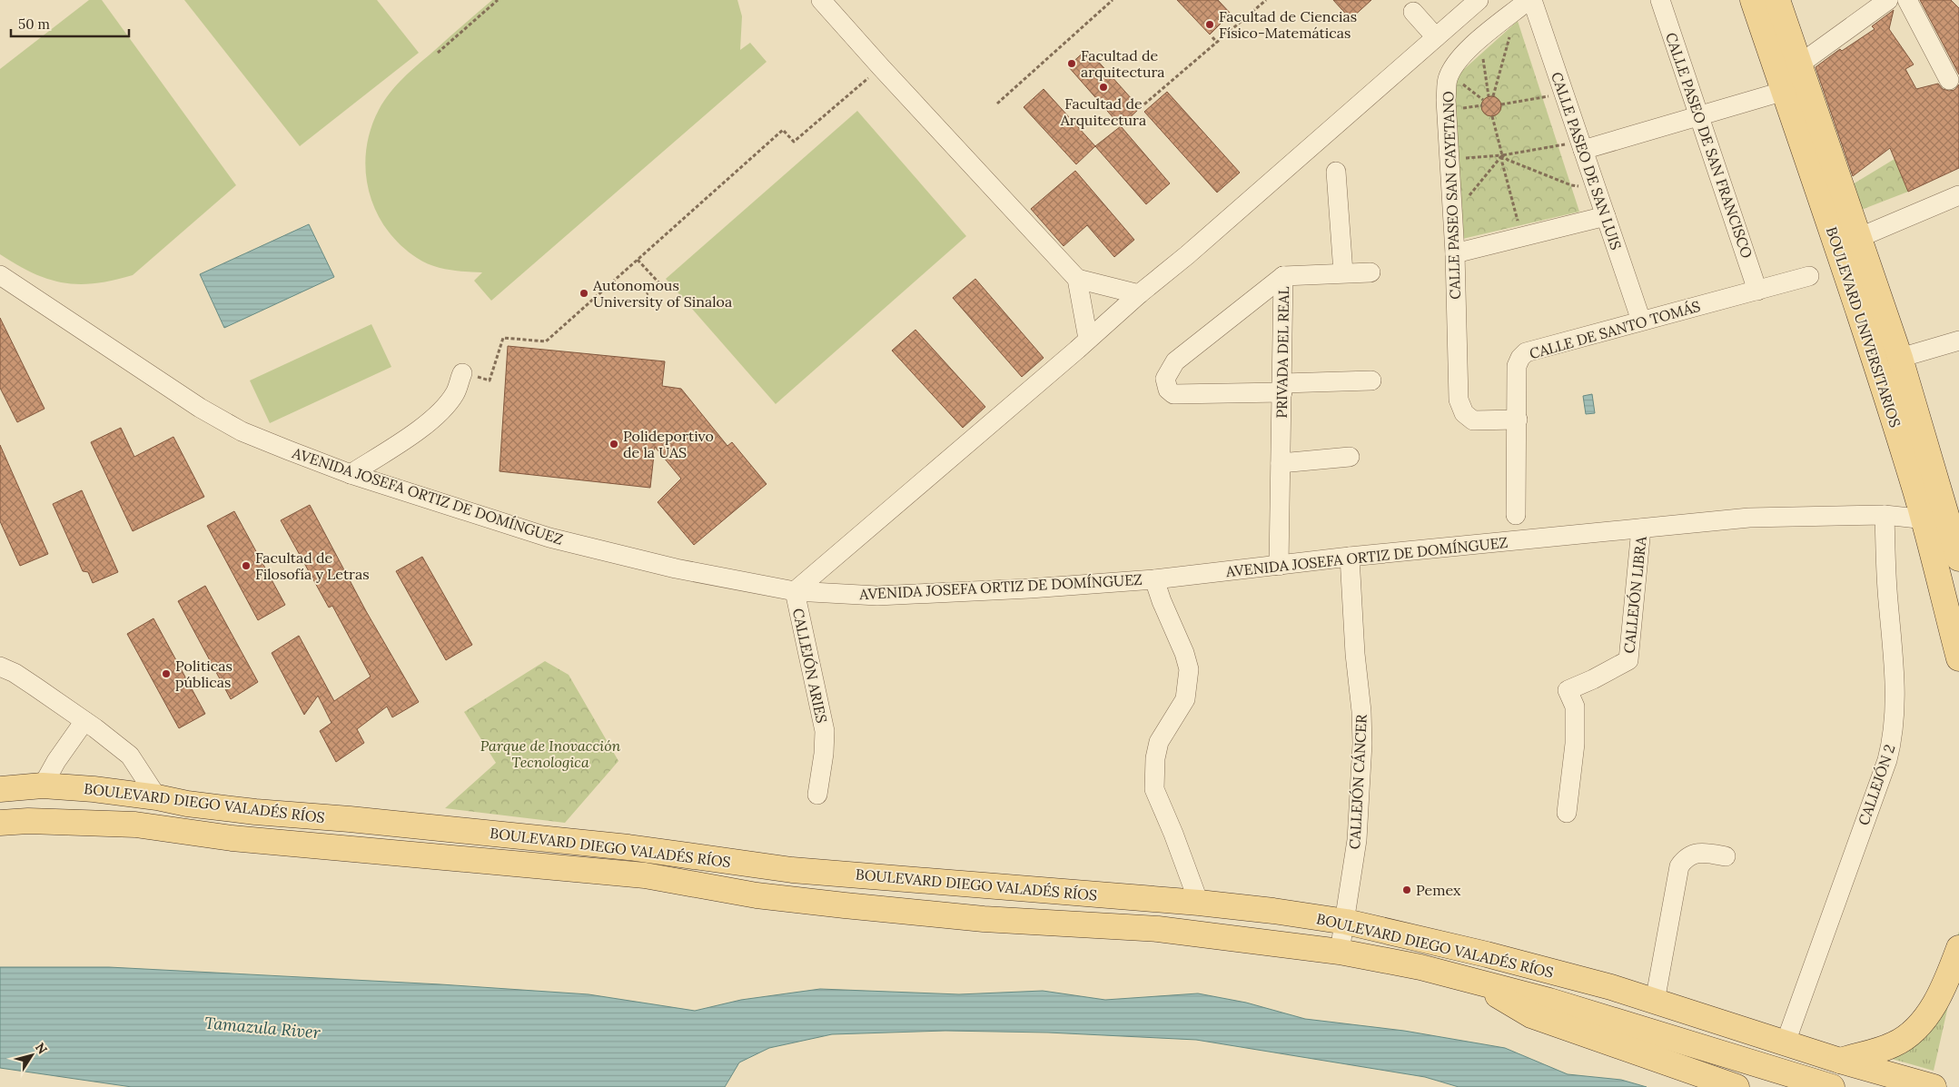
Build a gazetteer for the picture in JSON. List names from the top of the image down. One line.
{"streets":{"main road":["BOULEVARD UNIVERSITARIOS","BOULEVARD DIEGO VALADÉS RÍOS"],"street":["CALLE PASEO DE SAN FRANCISCO","CALLE PASEO DE SAN LUIS","CALLE PASEO SAN CAYETANO","CALLE DE SANTO TOMÁS","PRIVADA DEL REAL","AVENIDA JOSEFA ORTIZ DE DOMÍNGUEZ","CALLEJÓN LIBRA","CALLEJÓN ARIES","CALLEJÓN CÁNCER","CALLEJÓN 2"]},"crossings":[["CALLE PASEO DE SAN FRANCISCO","CALLE DE SANTO TOMÁS"],["CALLE PASEO DE SAN LUIS","CALLE DE SANTO TOMÁS"],["CALLE PASEO SAN CAYETANO","CALLE DE SANTO TOMÁS"],["BOULEVARD UNIVERSITARIOS","AVENIDA JOSEFA ORTIZ DE DOMÍNGUEZ"],["PRIVADA DEL REAL","AVENIDA JOSEFA ORTIZ DE DOMÍNGUEZ"],["AVENIDA JOSEFA ORTIZ DE DOMÍNGUEZ","CALLEJÓN LIBRA"],["AVENIDA JOSEFA ORTIZ DE DOMÍNGUEZ","CALLEJÓN ARIES"],["AVENIDA JOSEFA ORTIZ DE DOMÍNGUEZ","CALLEJÓN CÁNCER"],["AVENIDA JOSEFA ORTIZ DE DOMÍNGUEZ","CALLEJÓN 2"],["CALLEJÓN CÁNCER","BOULEVARD DIEGO VALADÉS RÍOS"],["CALLEJÓN 2","BOULEVARD DIEGO VALADÉS RÍOS"]],"water":["Tamazula River"],"parks":["Parque de Inovacción Tecnologica"],"places":["Facultad de Ciencias Físico-Matemáticas","Facultad de arquitectura","Facultad de Arquitectura","Autonomous University of Sinaloa","Polideportivo de la UAS","Facultad de Filosofía y Letras","Politicas públicas","Pemex"],"scale_bar":"50 m","north":"top right"}
